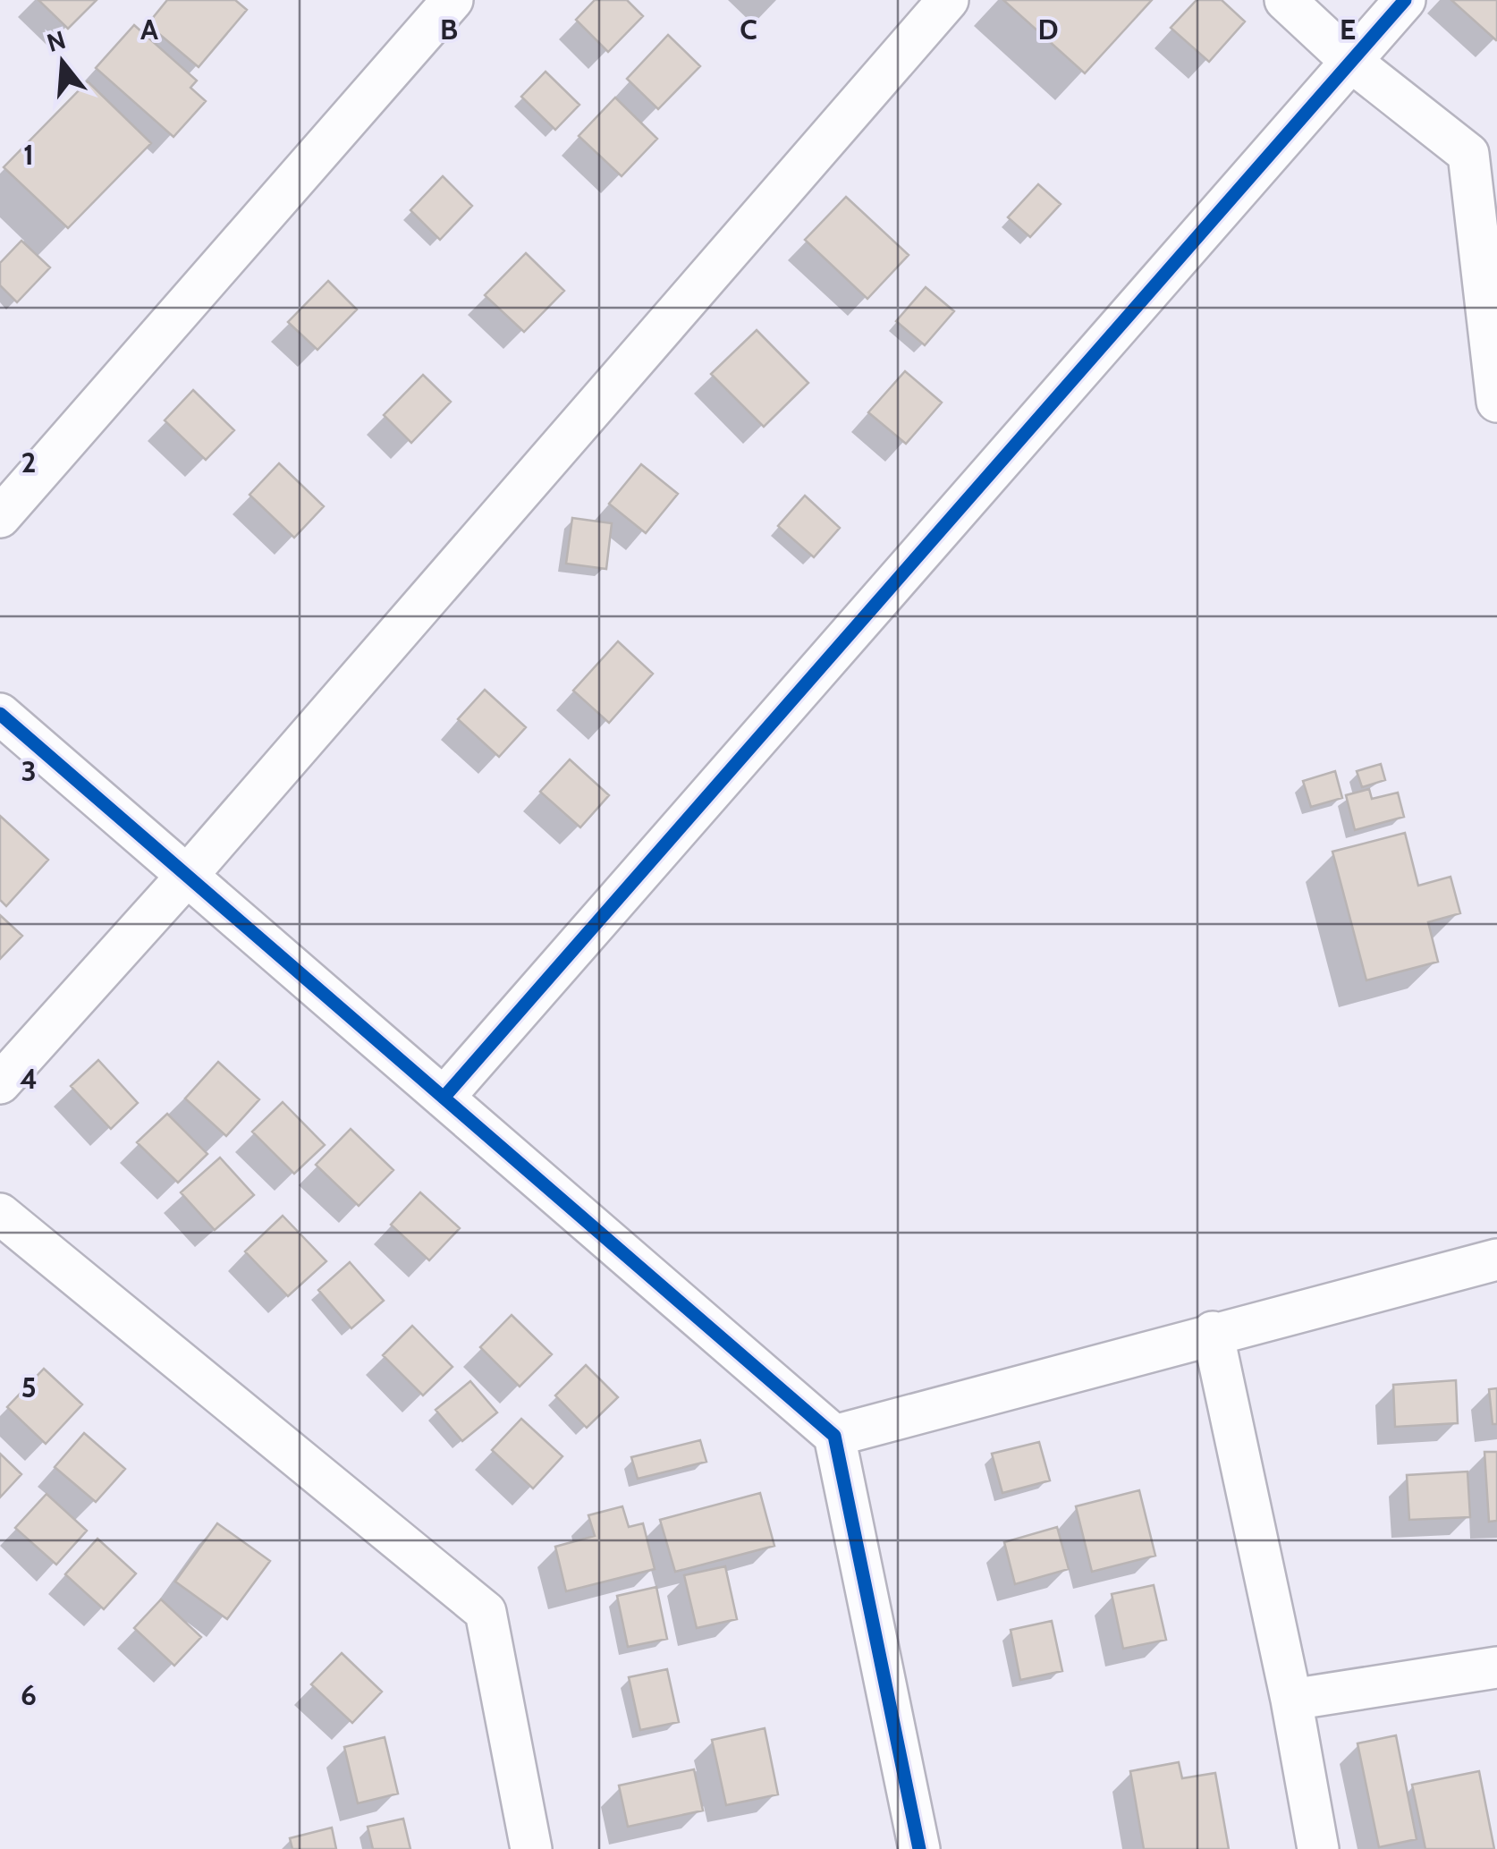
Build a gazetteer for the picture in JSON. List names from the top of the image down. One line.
{"north":"top","grid":{"columns":["A","B","C","D","E"],"rows":["1","2","3","4","5","6"]}}
